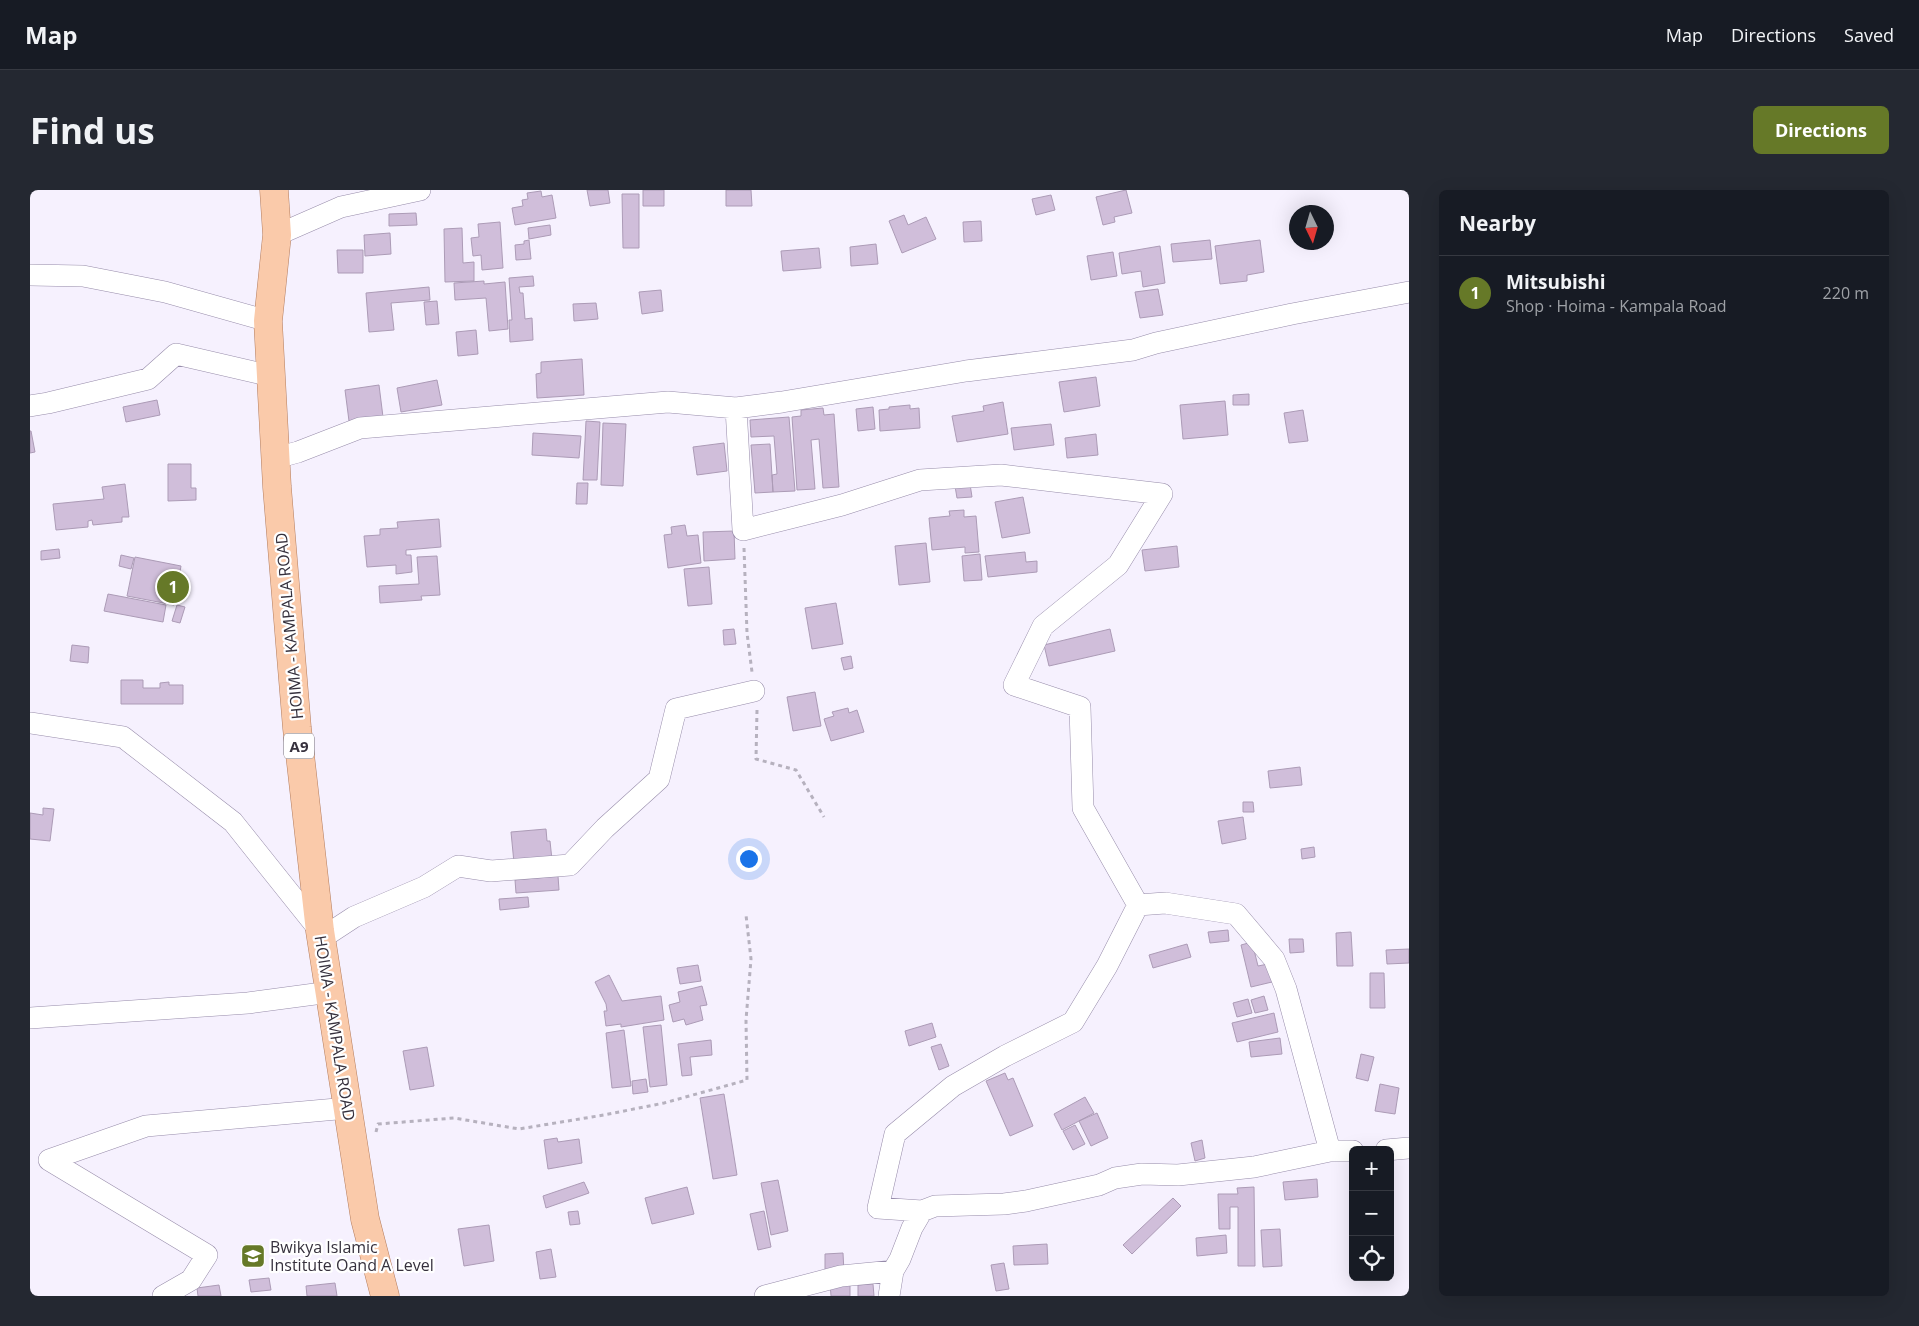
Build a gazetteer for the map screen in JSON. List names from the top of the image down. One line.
{"streets":{"main road":["HOIMA - KAMPALA ROAD","A9"]},"places":{"school or university":["Bwikya Islamic Institute Oand A Level"]},"north":"bottom","page":{"header":"Map","nav":["Map","Directions","Saved"],"buttons":"Directions","title":"Find us","heading":"Nearby","list":[{"mark":"1","name":"Mitsubishi","note":"Shop · Hoima - Kampala Road","value":"220 m"}],"pins":"1","map_buttons":["+","−"]}}
